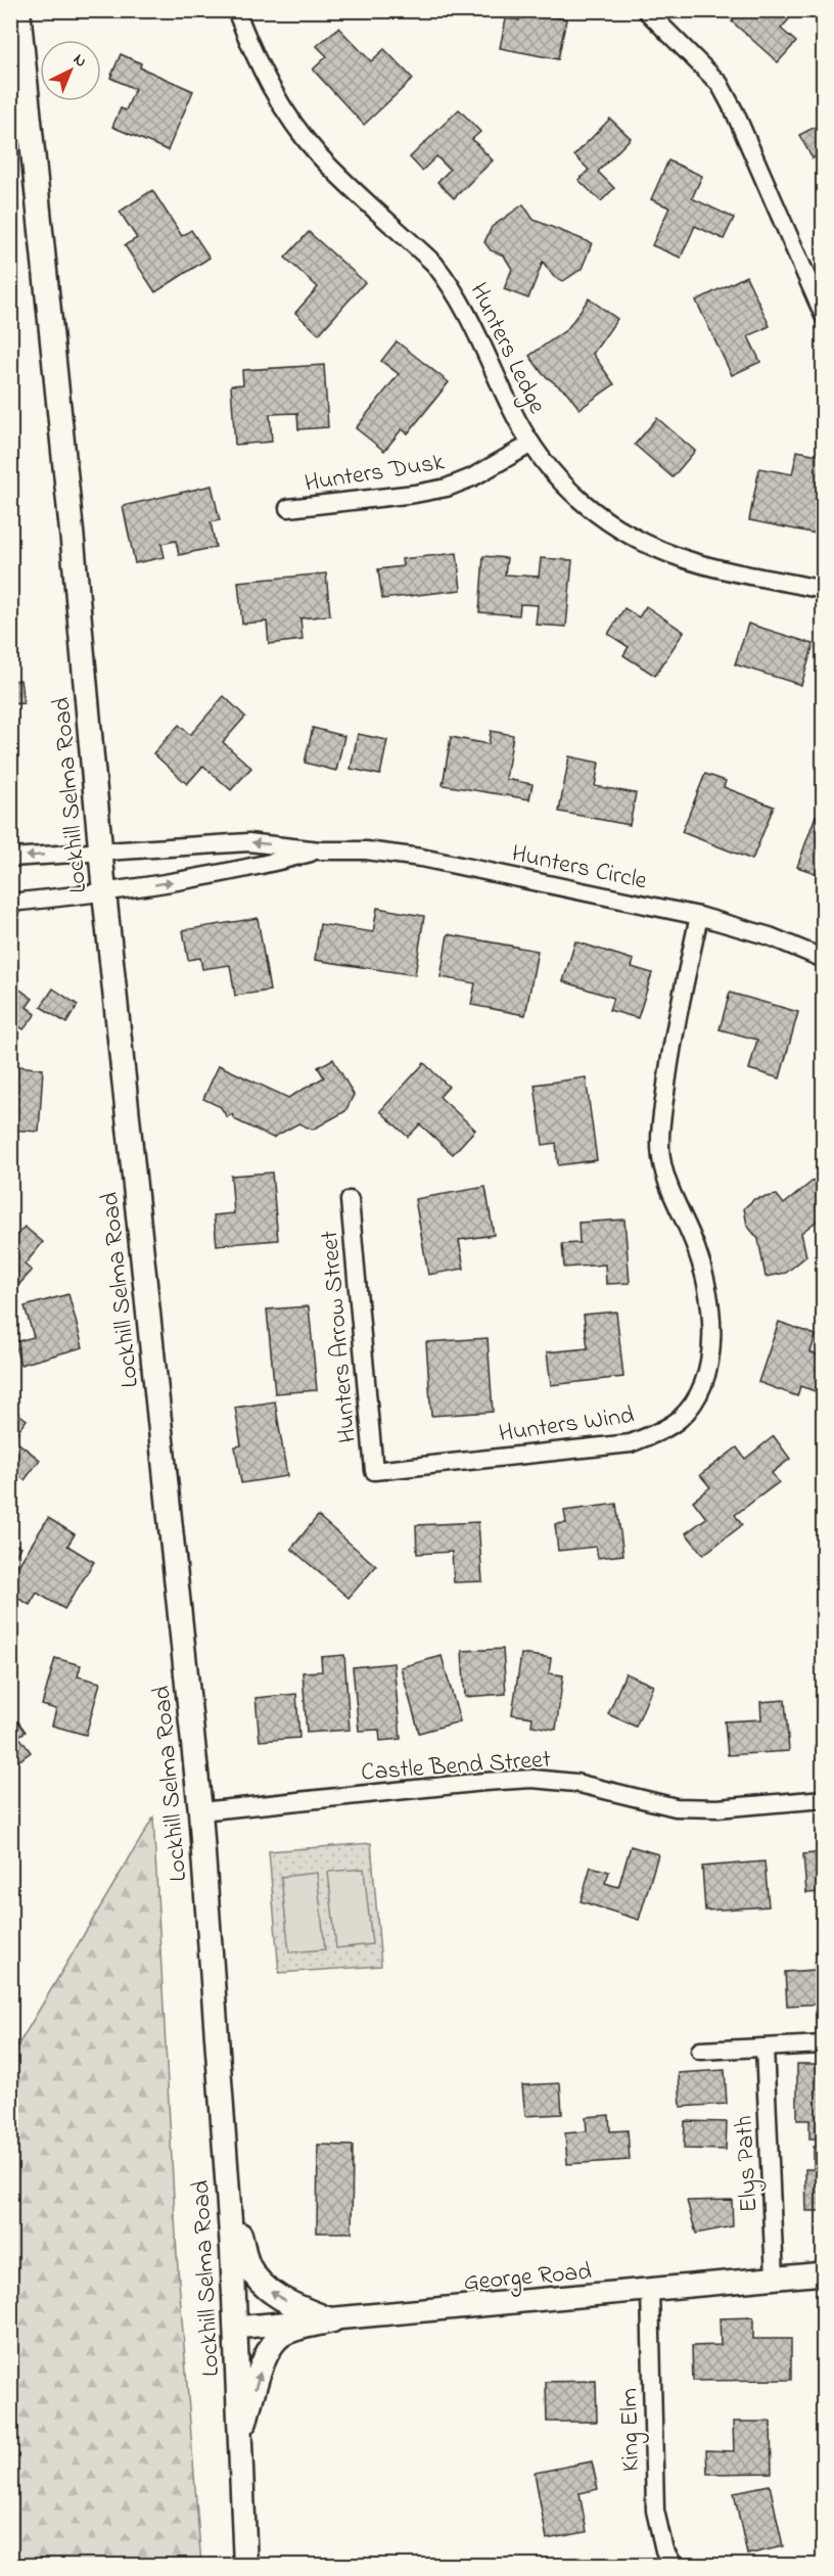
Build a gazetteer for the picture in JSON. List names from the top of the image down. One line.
{"streets":{"main road":["Lockhill Selma Road"],"street":["Hunters Ledge","Hunters Dusk","Hunters Circle","Hunters Arrow Street","Hunters Wind","Castle Bend Street","Elys Path","George Road","King Elm"]},"crossings":[["Hunters Ledge","Hunters Dusk"],["Lockhill Selma Road","Hunters Circle"],["Lockhill Selma Road","Castle Bend Street"],["Lockhill Selma Road","George Road"],["Hunters Circle","Hunters Wind"],["Hunters Arrow Street","Hunters Wind"],["Elys Path","George Road"],["George Road","King Elm"]],"north":"top right"}
